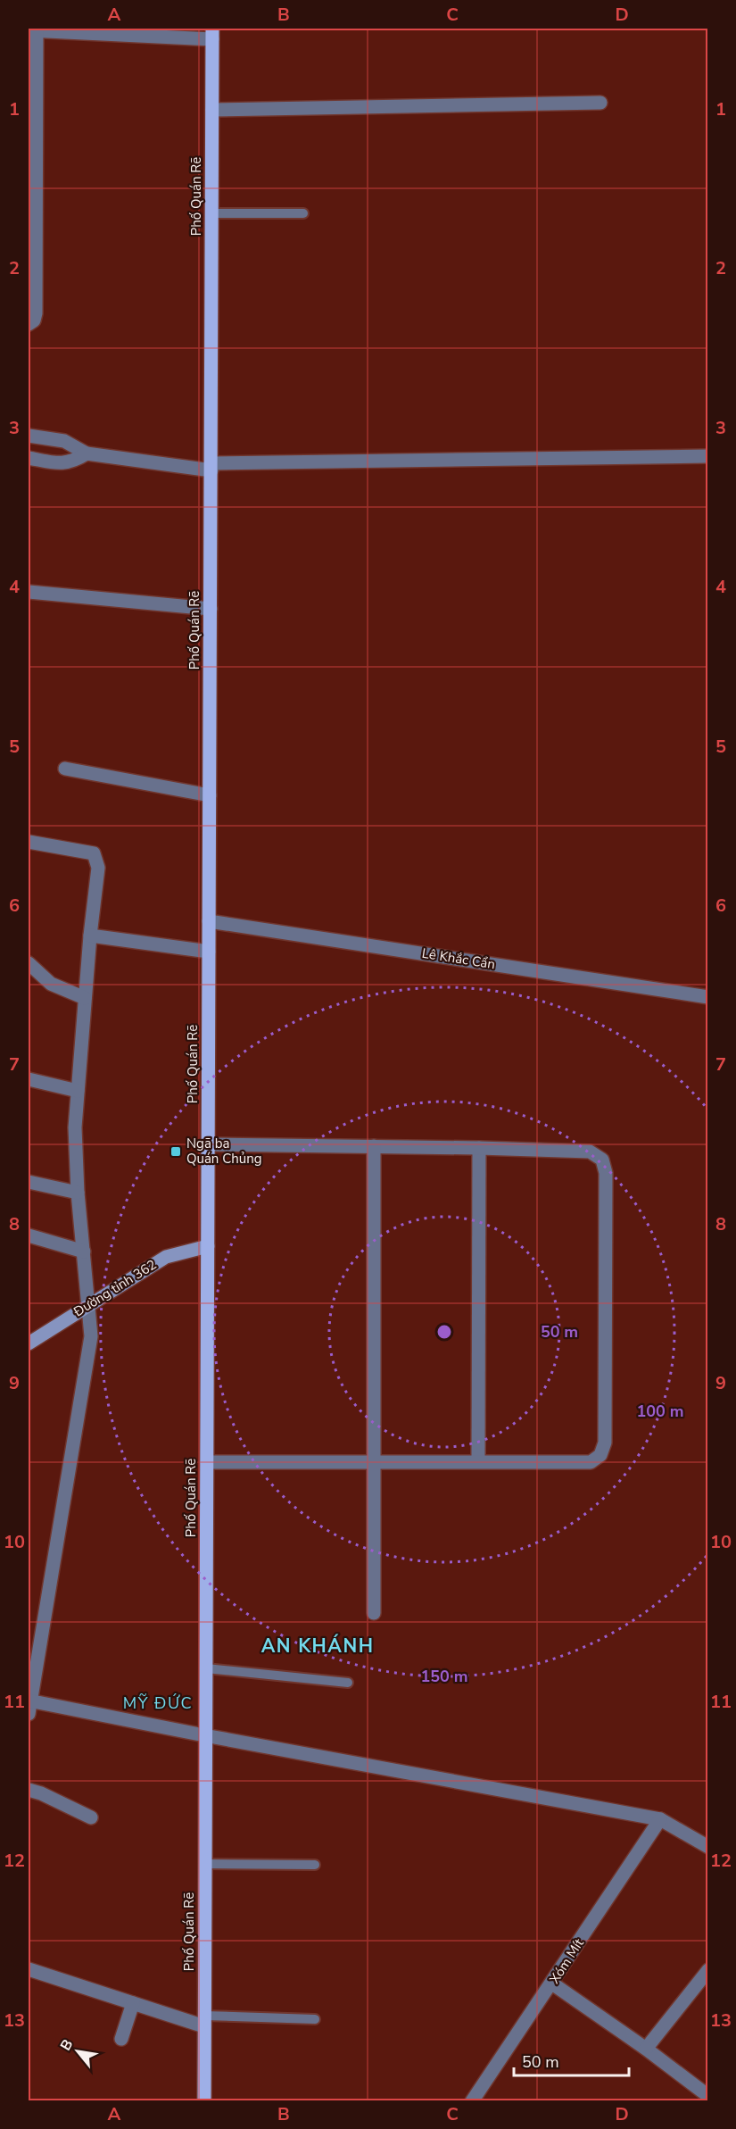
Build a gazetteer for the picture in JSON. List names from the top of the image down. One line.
{"streets":{"main road":["Phố Quán Rẽ","Đường tỉnh 362"],"street":["Lê Khắc Cẩn","Xóm Mít"]},"crossings":[["Phố Quán Rẽ","Lê Khắc Cẩn"],["Phố Quán Rẽ","Đường tỉnh 362"]],"districts":["AN KHÁNH","MỸ ĐỨC"],"places":{"transit":["Ngã ba Quán Chủng"]},"scale_bar":"50 m","north":"top left","grid":{"columns":["A","B","C","D"],"rows":["1","2","3","4","5","6","7","8","9","10","11","12","13"]},"rings":["50 m","100 m","150 m"]}
